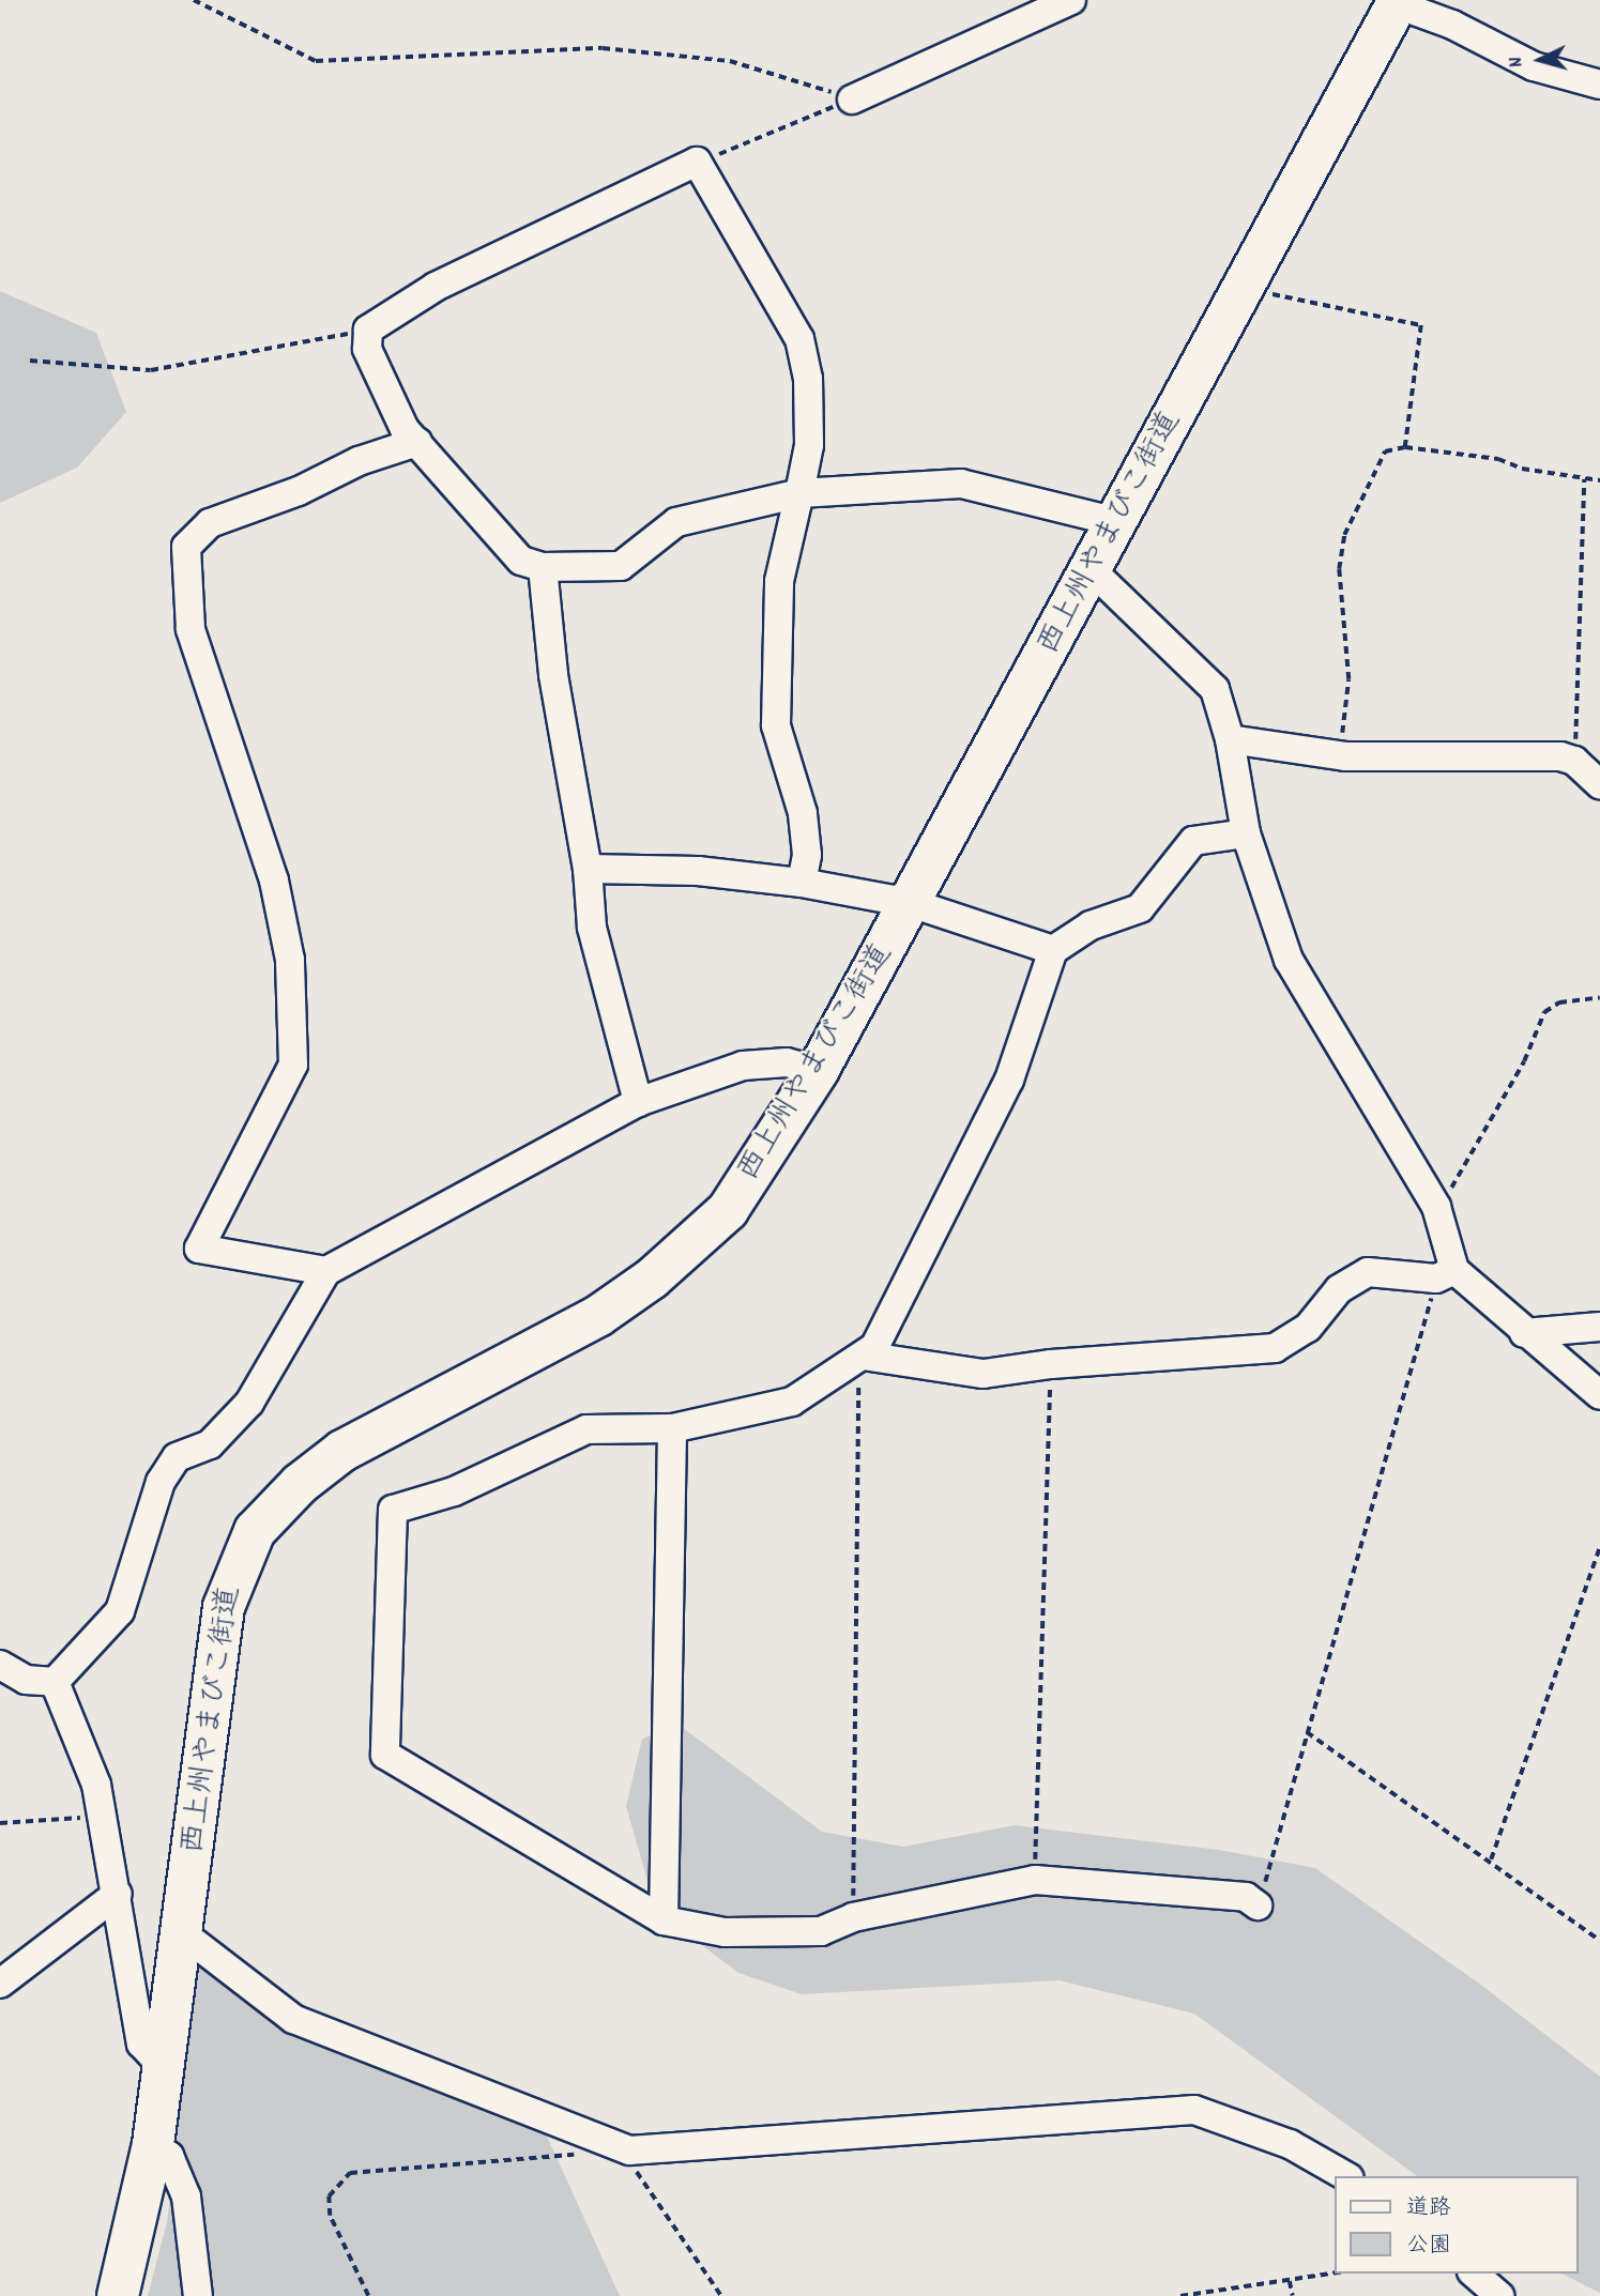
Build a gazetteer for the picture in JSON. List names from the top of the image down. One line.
{"streets":{"highway":["西上州やまびこ街道"]},"legend":["道路","公園"],"north":"left"}
